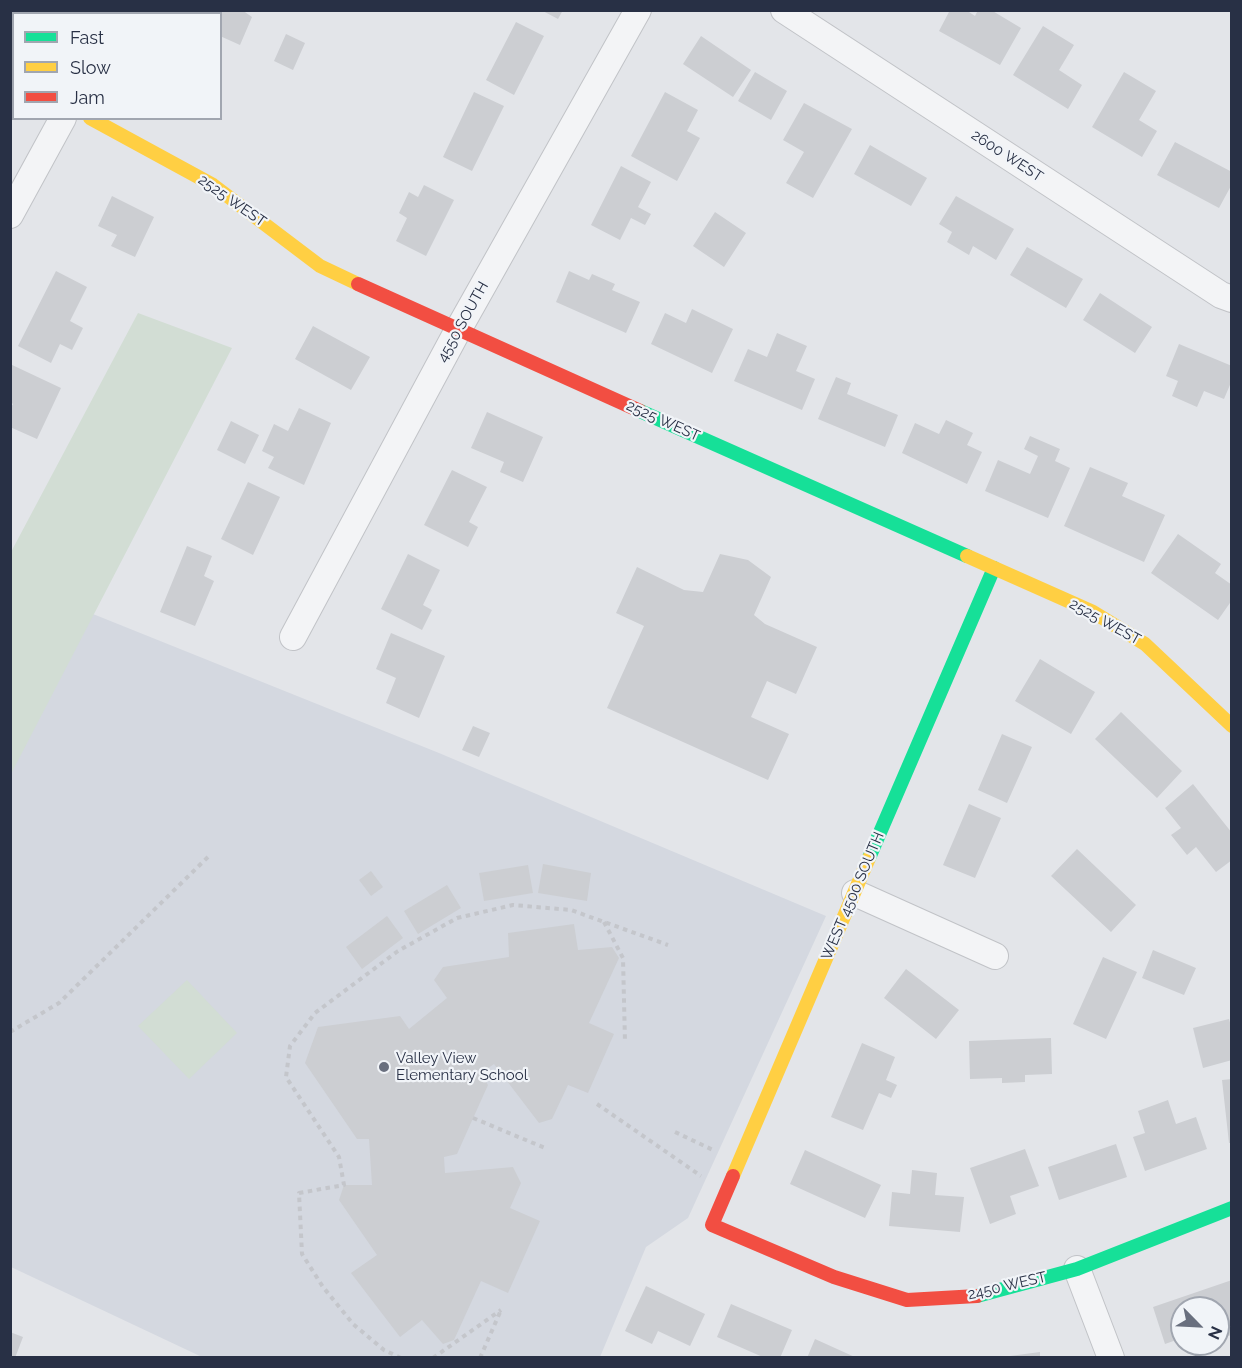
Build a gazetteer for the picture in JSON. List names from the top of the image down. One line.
{"streets":{"street":["2600 WEST","2525 WEST","4550 SOUTH","WEST 4500 SOUTH","2450 WEST"]},"crossings":[["2525 WEST","4550 SOUTH"],["2525 WEST","WEST 4500 SOUTH"],["WEST 4500 SOUTH","2450 WEST"]],"places":["Valley View Elementary School"],"legend":["Fast","Slow","Jam"],"north":"bottom right"}
